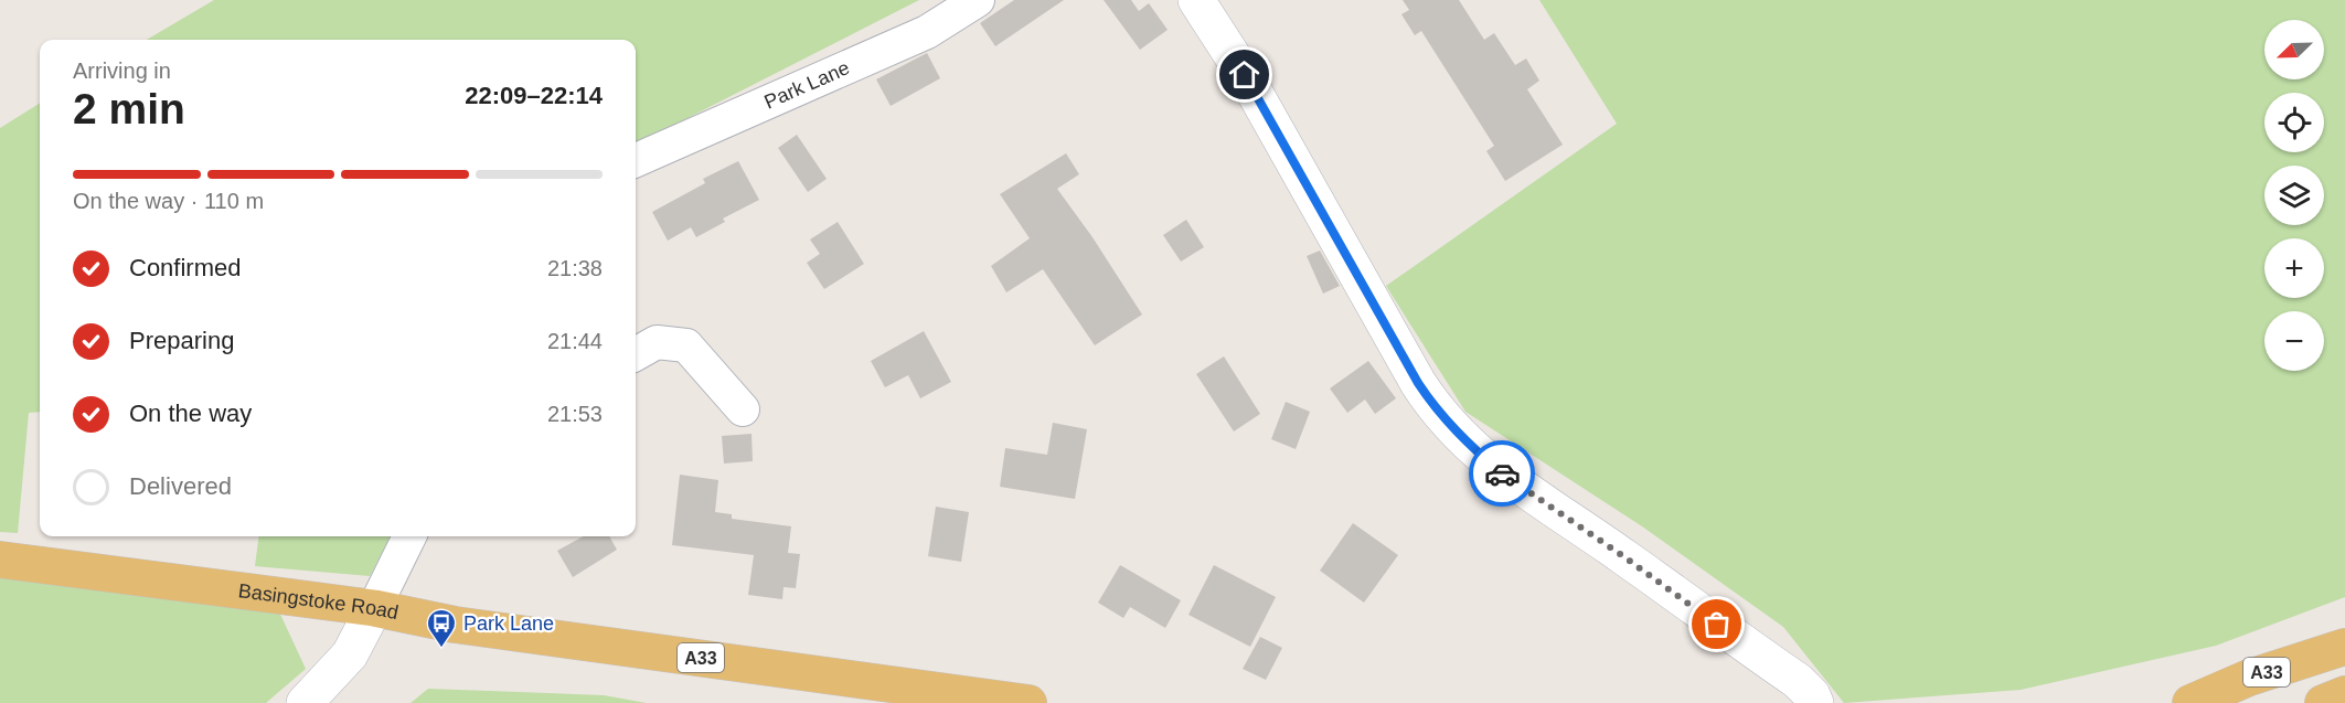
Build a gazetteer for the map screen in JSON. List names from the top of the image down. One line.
{"streets":{"main road":["Basingstoke Road","A33"],"street":["Park Lane"]},"places":{"bus stop":["Park Lane"]},"north":"bottom left","page":{"map_buttons":["+","−"],"heading":["2 min","Arriving in","22:09–22:14"],"bar":"On the way · 110 m","list":[["Confirmed","21:38"],["Preparing","21:44"],["On the way","21:53"],"Delivered"]}}
